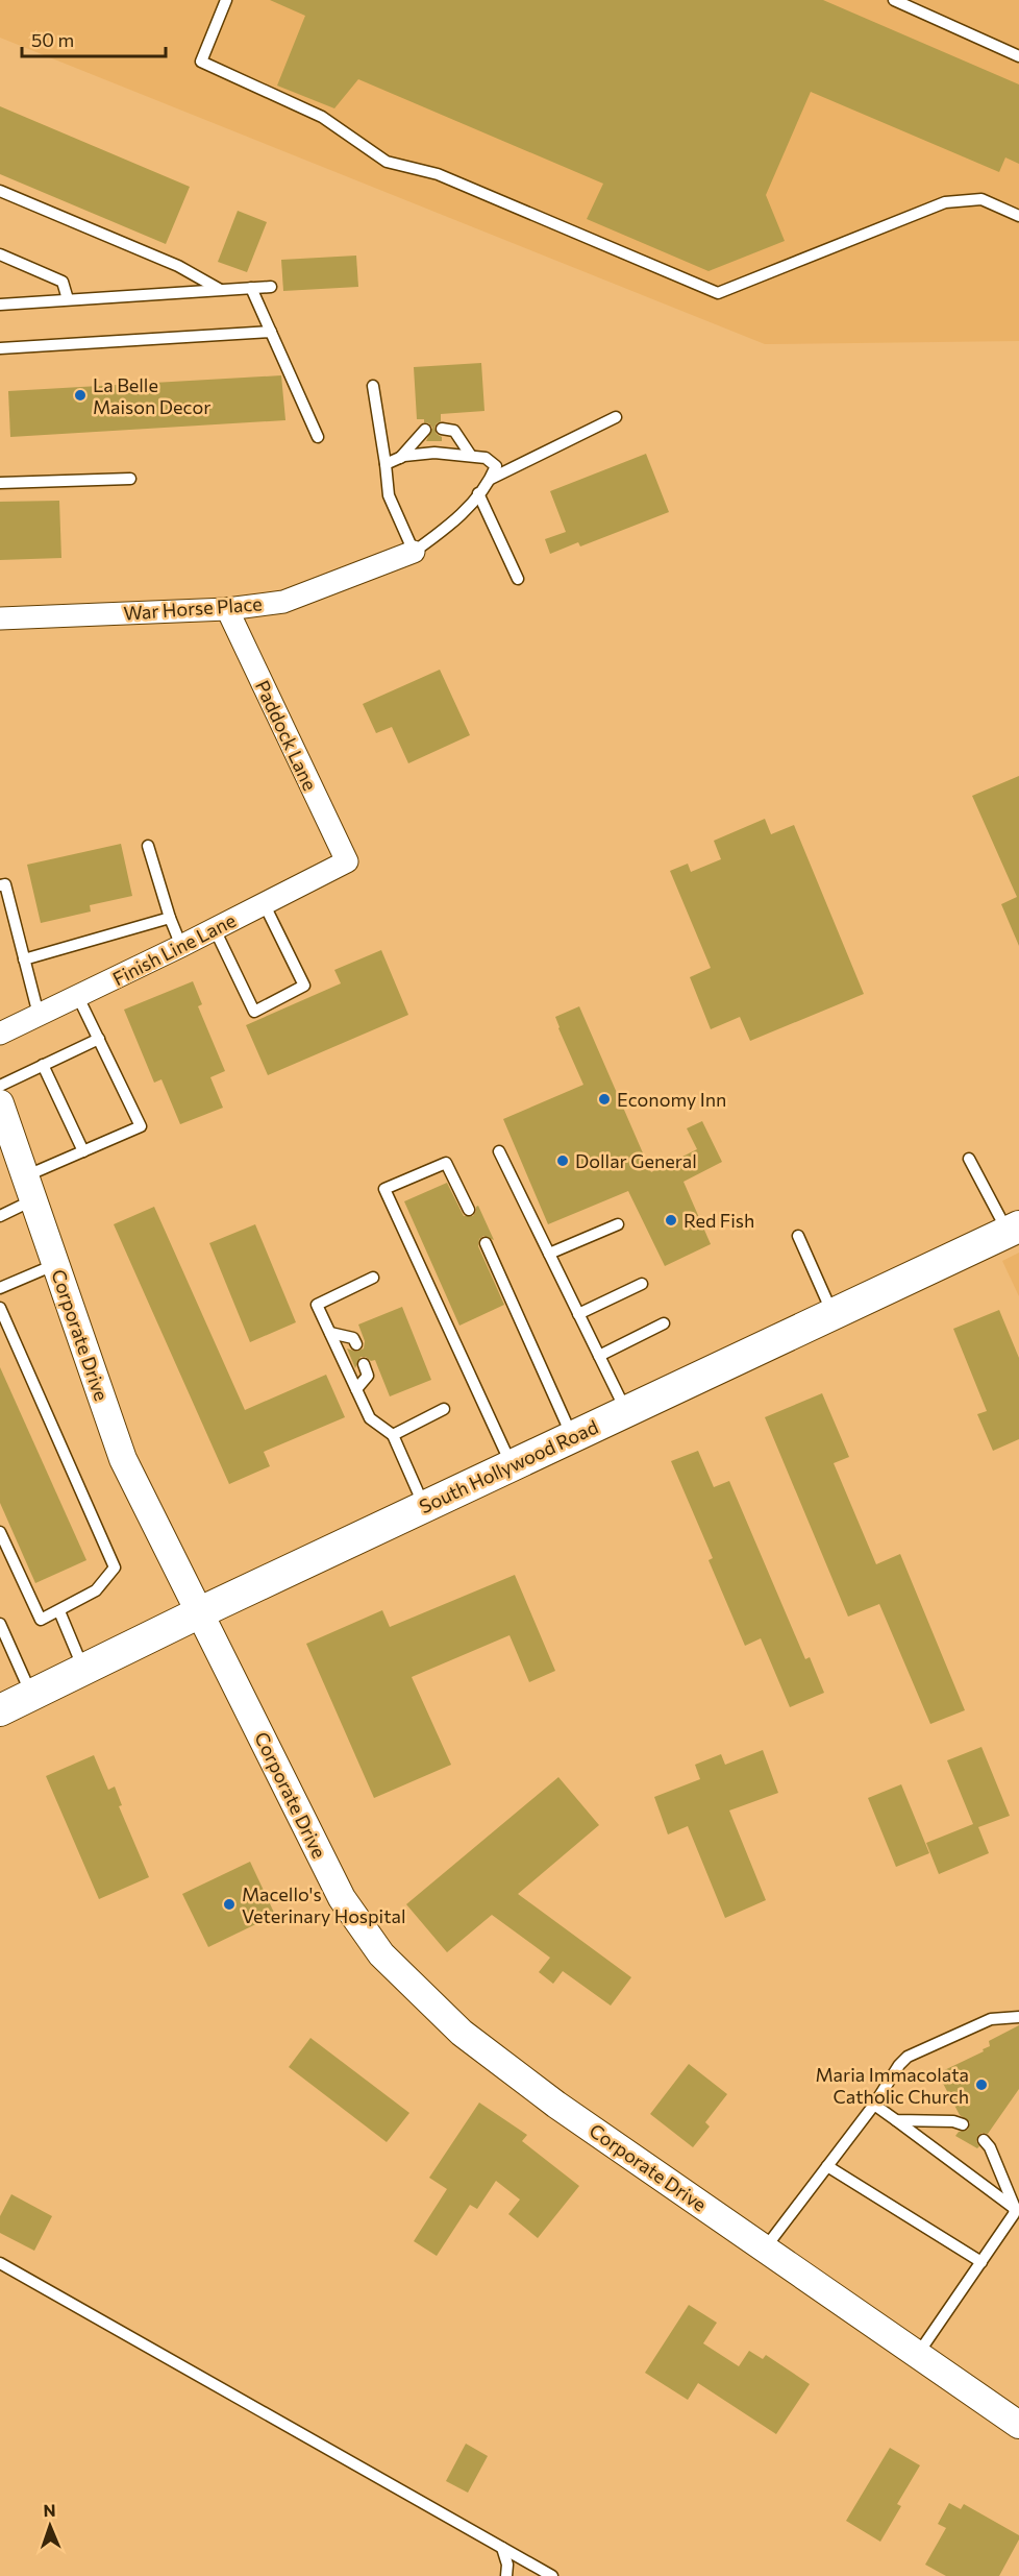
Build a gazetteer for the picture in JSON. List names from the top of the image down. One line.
{"streets":{"main road":["South Hollywood Road"],"street":["War Horse Place","Paddock Lane","Finish Line Lane","Corporate Drive"]},"crossings":[["War Horse Place","Paddock Lane"],["Paddock Lane","Finish Line Lane"],["Corporate Drive","South Hollywood Road"]],"places":["La Belle Maison Decor","Economy Inn","Dollar General","Red Fish","Macello's Veterinary Hospital","Maria Immacolata Catholic Church"],"scale_bar":"50 m","north":"top"}
